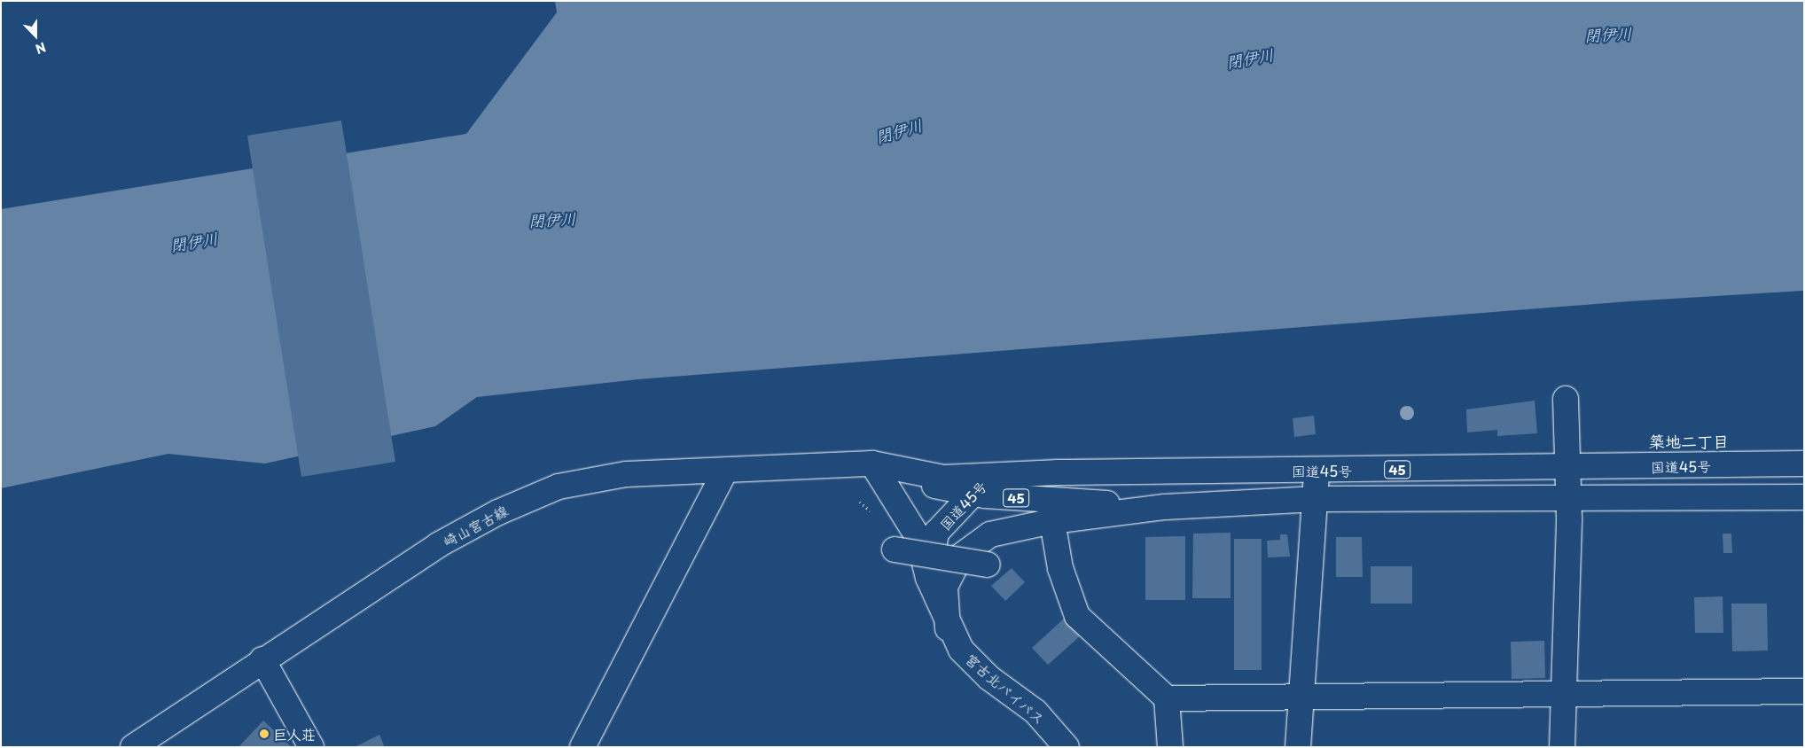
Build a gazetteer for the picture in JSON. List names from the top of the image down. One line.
{"streets":{"main road":["国道45号","45","崎山宮古線","宮古北バイパス"]},"crossings":[["国道45号","45"],["国道45号","宮古北バイパス"],["45","崎山宮古線"],["45","宮古北バイパス"]],"districts":["築地二丁目"],"water":["閉伊川"],"places":["巨人荘"],"north":"bottom"}
